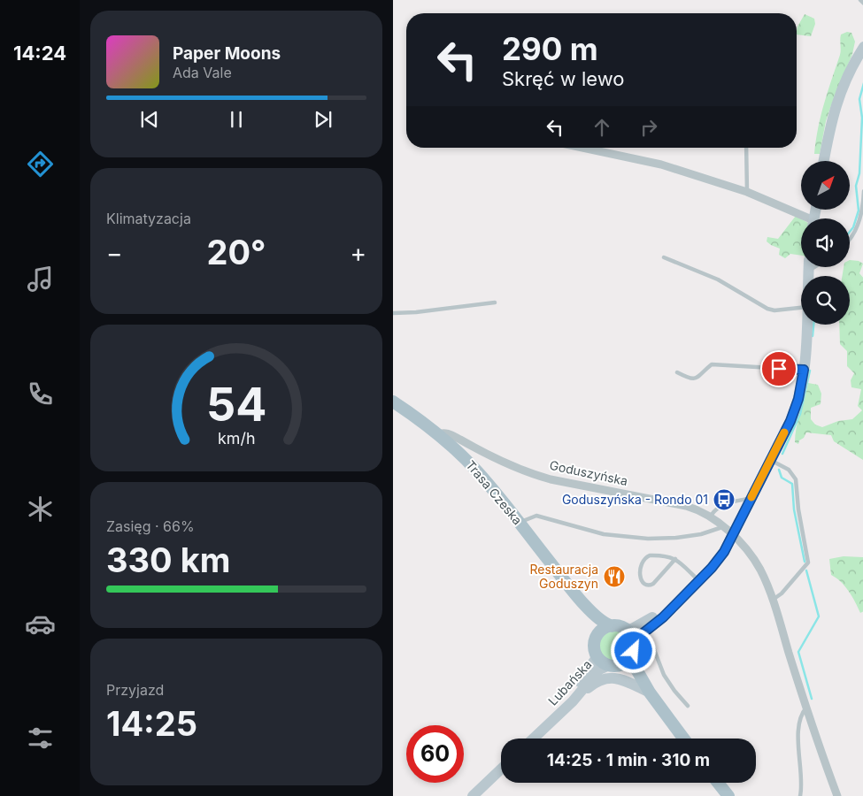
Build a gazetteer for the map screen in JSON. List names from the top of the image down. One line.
{"streets":{"main road":["Trasa Czeska"],"street":["Goduszyńska","Lubańska"]},"crossings":[["Goduszyńska","Trasa Czeska"],["Trasa Czeska","Lubańska"]],"places":{"bus stop":["Goduszyńska - Rondo 01"],"restaurant":["Restauracja Goduszyn"]},"north":"top right","page":{"tabs":"14:24","turn":["290 m","Skręć w lewo"],"song":["Paper Moons","Ada Vale"],"tile":["Klimatyzacja",["Zasięg · 66%","330 km"],["Przyjazd","14:25"]],"heat":["−","20°","+"],"limit":"60","trip":"14:25 · 1 min · 310 m","gauge":["54","km/h"]}}
